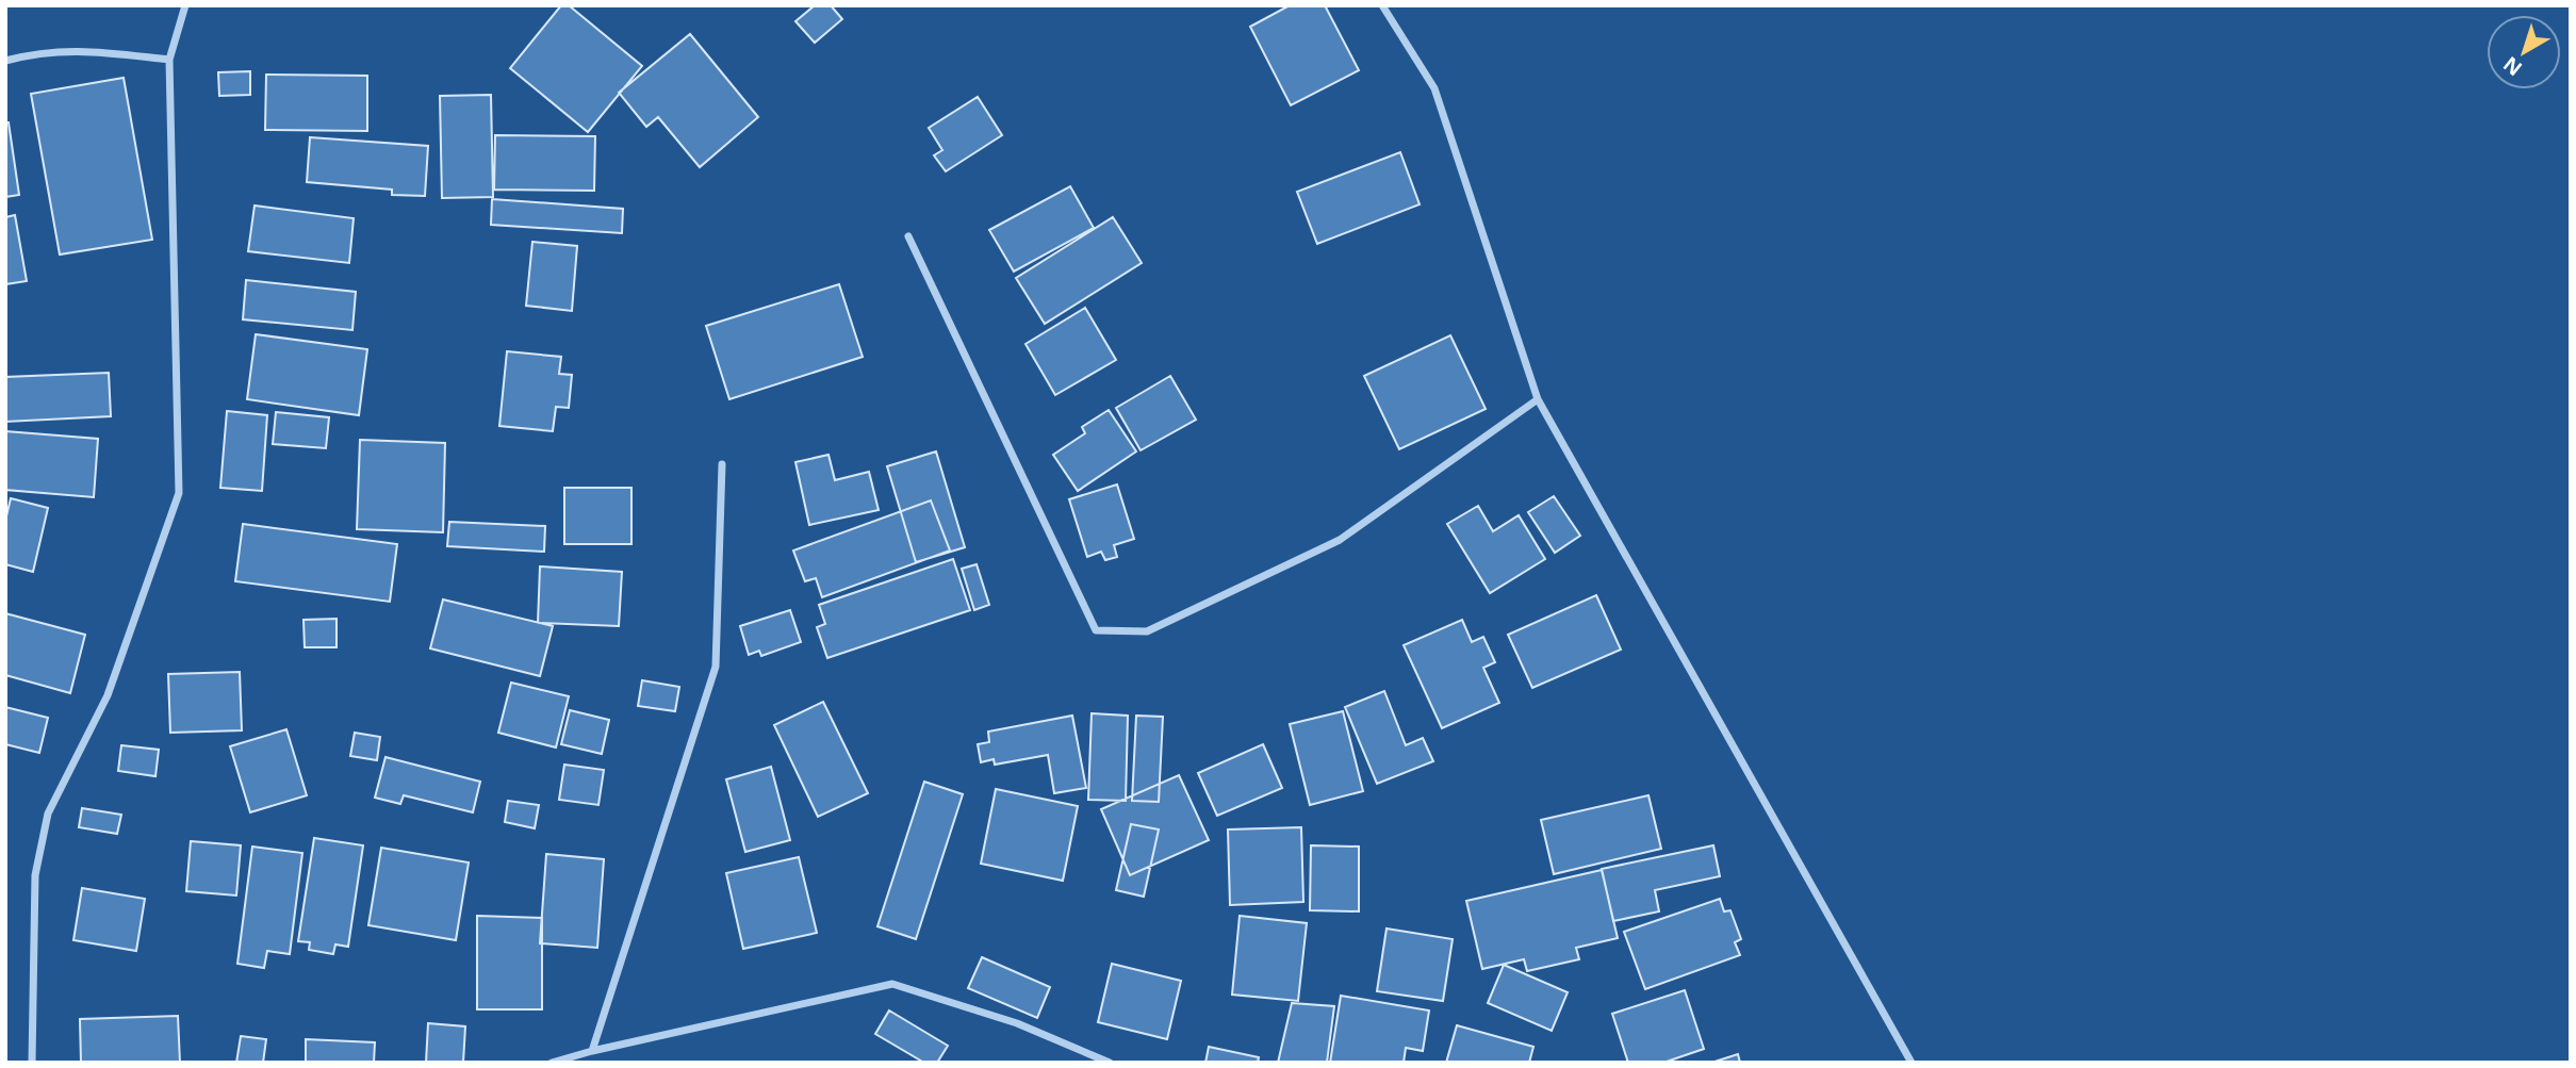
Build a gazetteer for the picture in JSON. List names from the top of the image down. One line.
{"north":"bottom left"}
